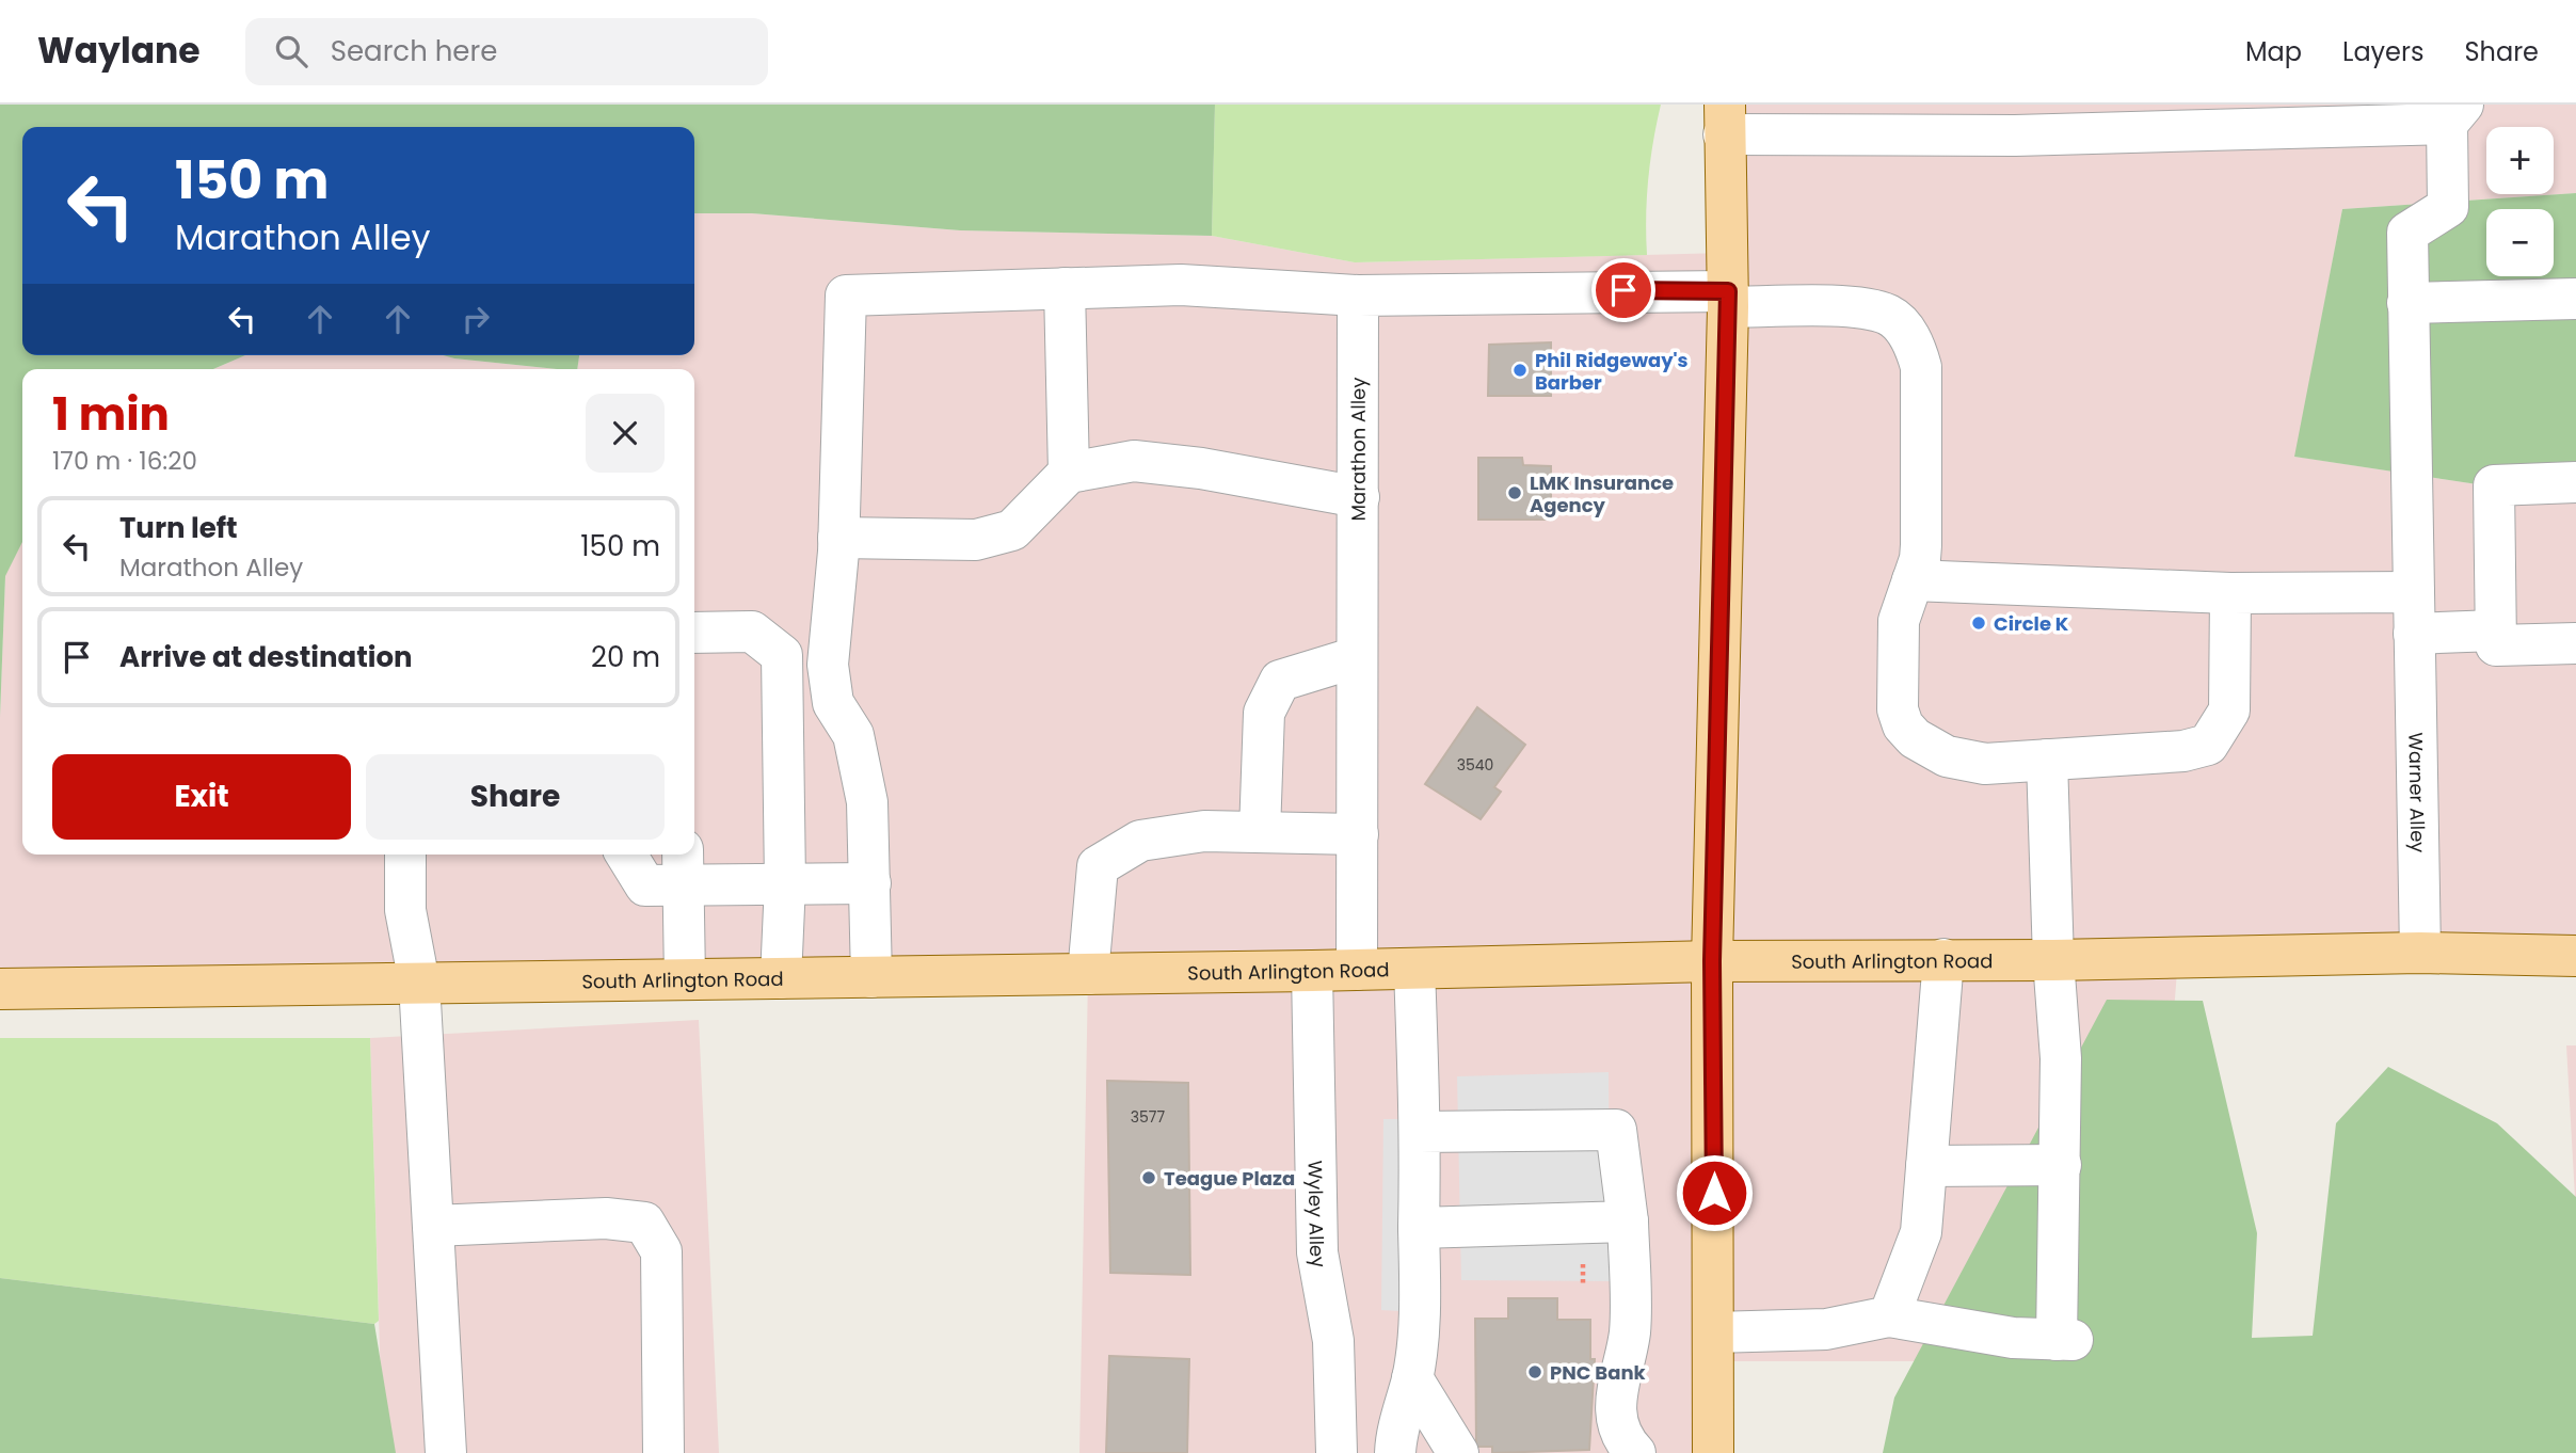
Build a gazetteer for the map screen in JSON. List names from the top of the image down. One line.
{"streets":{"main road":["South Arlington Road"],"lane":["Marathon Alley","Warner Alley","Wyley Alley"]},"crossings":[["Marathon Alley","South Arlington Road"],["Warner Alley","South Arlington Road"],["South Arlington Road","Wyley Alley"]],"places":["Phil Ridgeway's Barber","LMK Insurance Agency","Circle K","Teague Plaza","PNC Bank"],"house_numbers":["3540","3577"],"page":{"header":"Waylane","search":"Search here","nav":["Map","Layers","Share"],"map_buttons":["+","−"],"turn":["150 m","Marathon Alley"],"heading":["1 min","170 m · 16:20"],"list":[{"name":"Turn left","note":"Marathon Alley","value":"150 m"},{"name":"Arrive at destination","value":"20 m"}],"buttons":["Exit","Share"]}}
